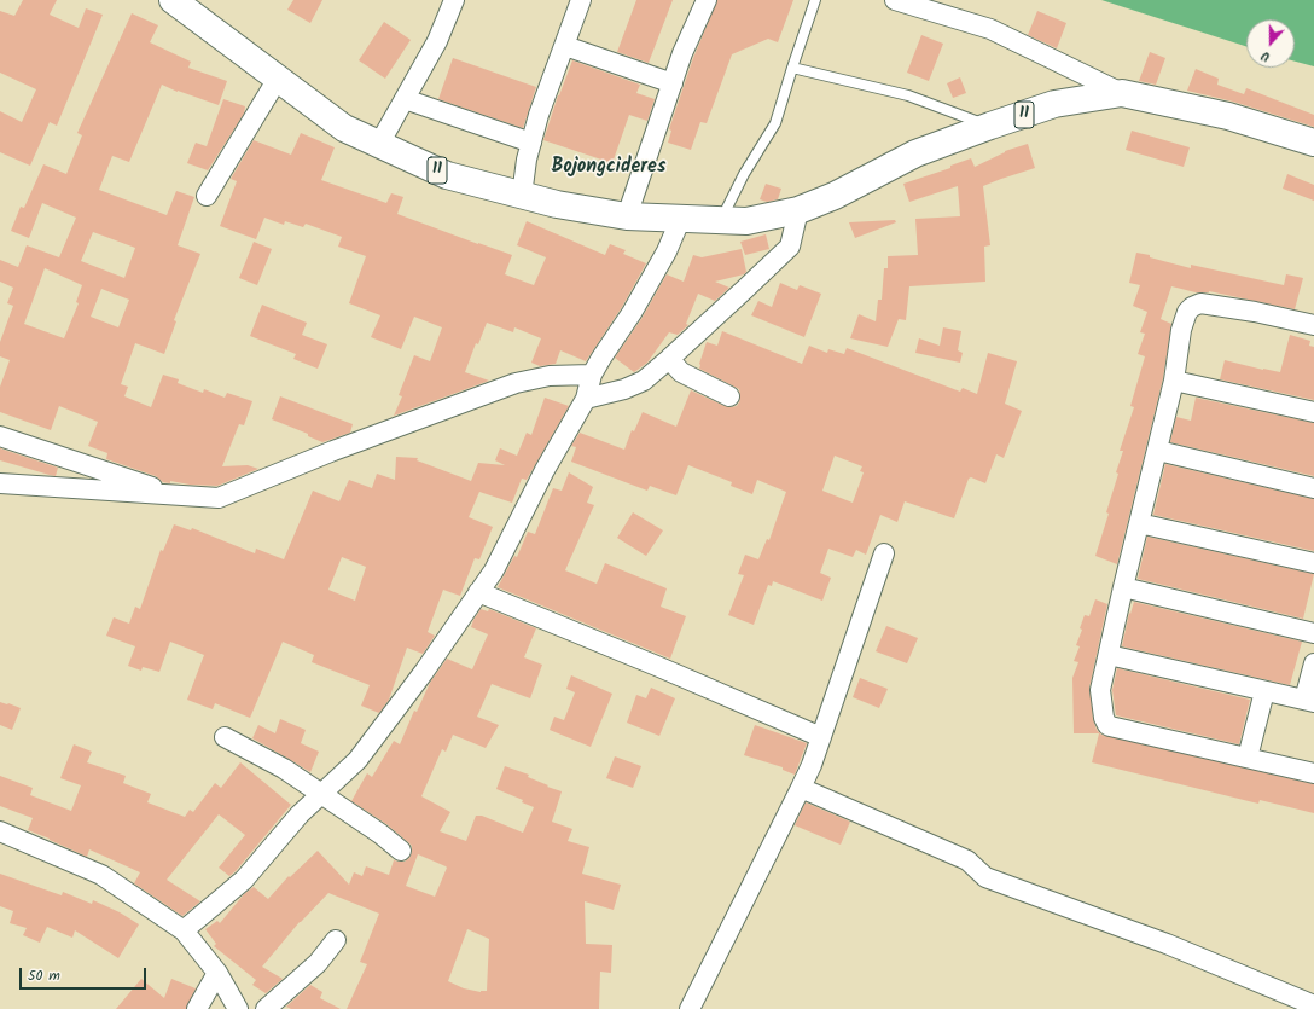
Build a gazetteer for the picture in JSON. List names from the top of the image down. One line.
{"streets":{"highway":["11"]},"districts":["Bojongcideres"],"scale_bar":"50 m","north":"bottom"}
